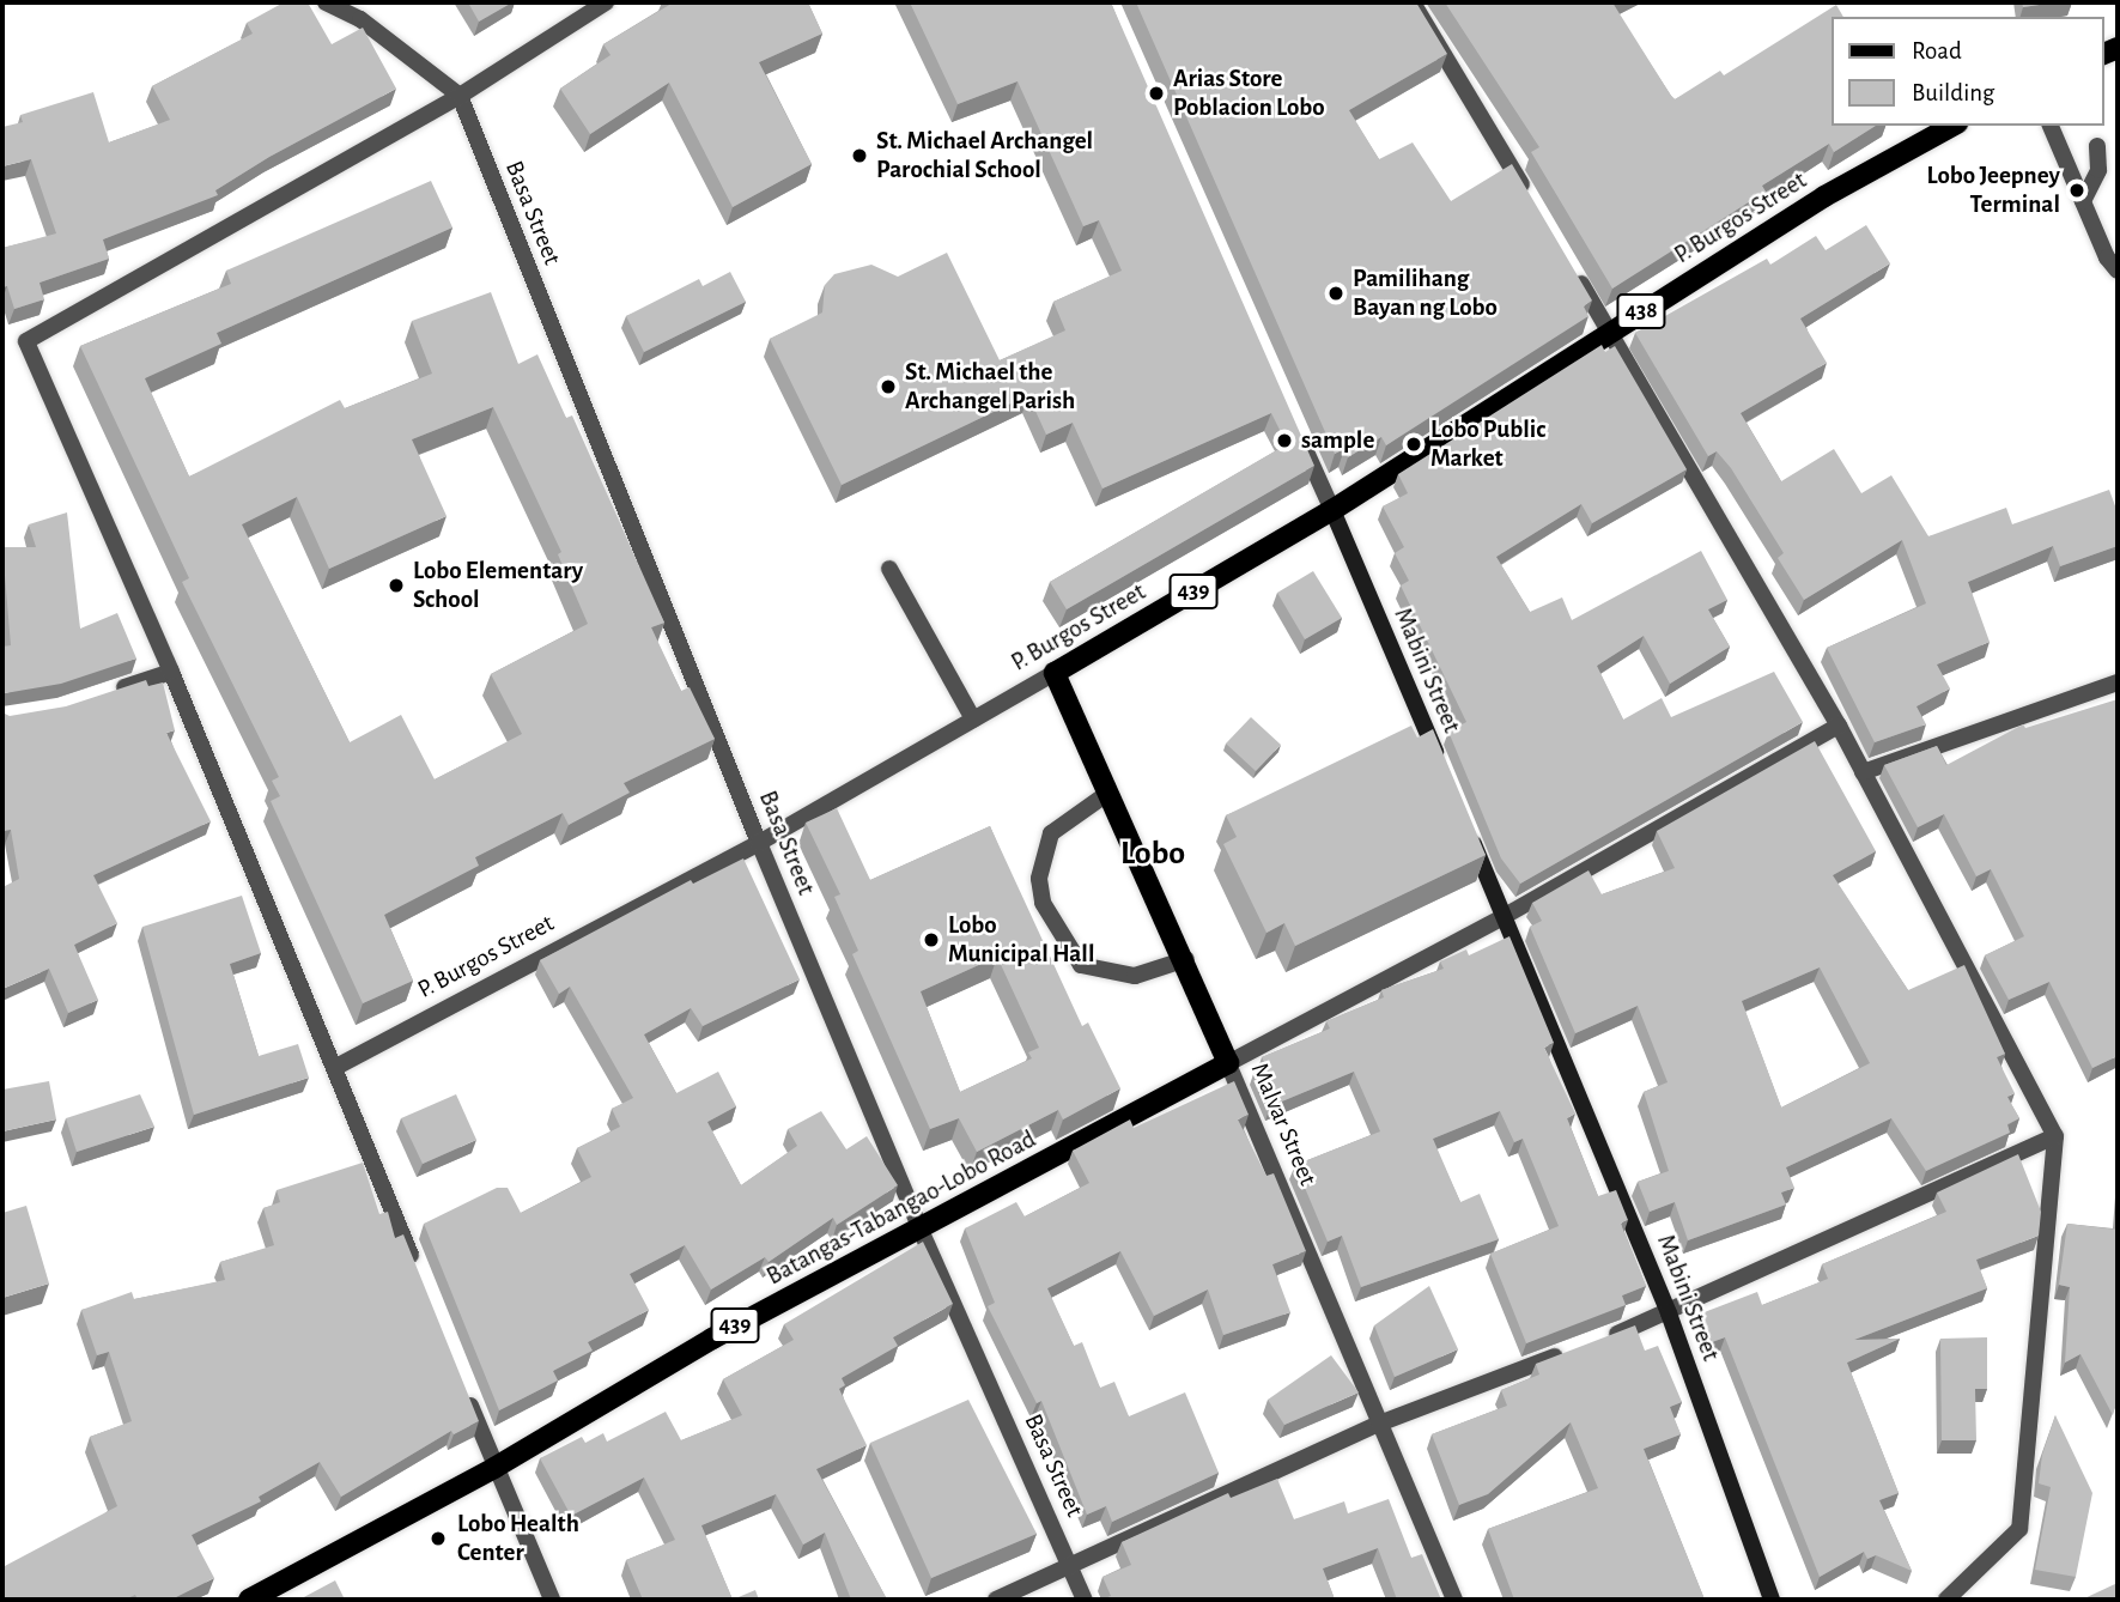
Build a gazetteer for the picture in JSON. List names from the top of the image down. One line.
{"streets":{"main road":["P. Burgos Street","438","439","Mabini Street","Malvar Street","Batangas-Tabangao-Lobo Road"],"street":["Basa Street"]},"crossings":[["Basa Street","P. Burgos Street"],["Basa Street","Batangas-Tabangao-Lobo Road"],["P. Burgos Street","Mabini Street"],["P. Burgos Street","Malvar Street"],["Malvar Street","Batangas-Tabangao-Lobo Road"]],"districts":["Lobo"],"places":["Arias Store Poblacion Lobo","St. Michael Archangel Parochial School","Lobo Jeepney Terminal","Pamilihang Bayan ng Lobo","St. Michael the Archangel Parish","sample","Lobo Public Market","Lobo Elementary School","Lobo Municipal Hall","Lobo Health Center"],"legend":["Road","Building"]}
